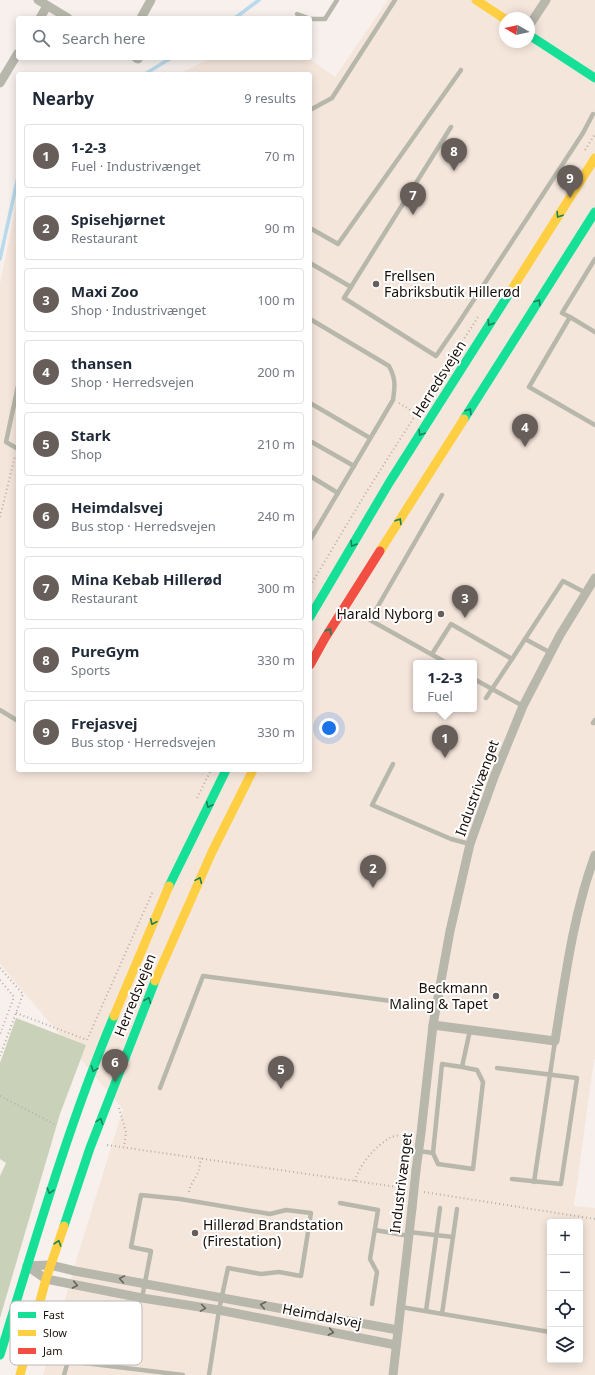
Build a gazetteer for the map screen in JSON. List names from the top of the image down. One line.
{"streets":{"street":["Herredsvejen","Industrivænget","Heimdalsvej"]},"crossings":[["Herredsvejen","Heimdalsvej"],["Industrivænget","Heimdalsvej"]],"places":["Frellsen Fabriksbutik Hillerød","Harald Nyborg","Beckmann Maling & Tapet","Hillerød Brandstation (Firestation)"],"legend":["Fast","Slow","Jam"],"north":"left","page":{"search":"Search here","heading":["Nearby","9 results"],"list":[{"mark":"1","name":"1-2-3","note":"Fuel · Industrivænget","value":"70 m"},{"mark":"2","name":"Spisehjørnet","note":"Restaurant","value":"90 m"},{"mark":"3","name":"Maxi Zoo","note":"Shop · Industrivænget","value":"100 m"},{"mark":"4","name":"thansen","note":"Shop · Herredsvejen","value":"200 m"},{"mark":"5","name":"Stark","note":"Shop","value":"210 m"},{"mark":"6","name":"Heimdalsvej","note":"Bus stop · Herredsvejen","value":"240 m"},{"mark":"7","name":"Mina Kebab Hillerød","note":"Restaurant","value":"300 m"},{"mark":"8","name":"PureGym","note":"Sports","value":"330 m"},{"mark":"9","name":"Frejasvej","note":"Bus stop · Herredsvejen","value":"330 m"}],"pins":["8","9","7","4","3","1","2","6","5"],"popup":["1-2-3","Fuel"],"map_buttons":["+","−"]}}
